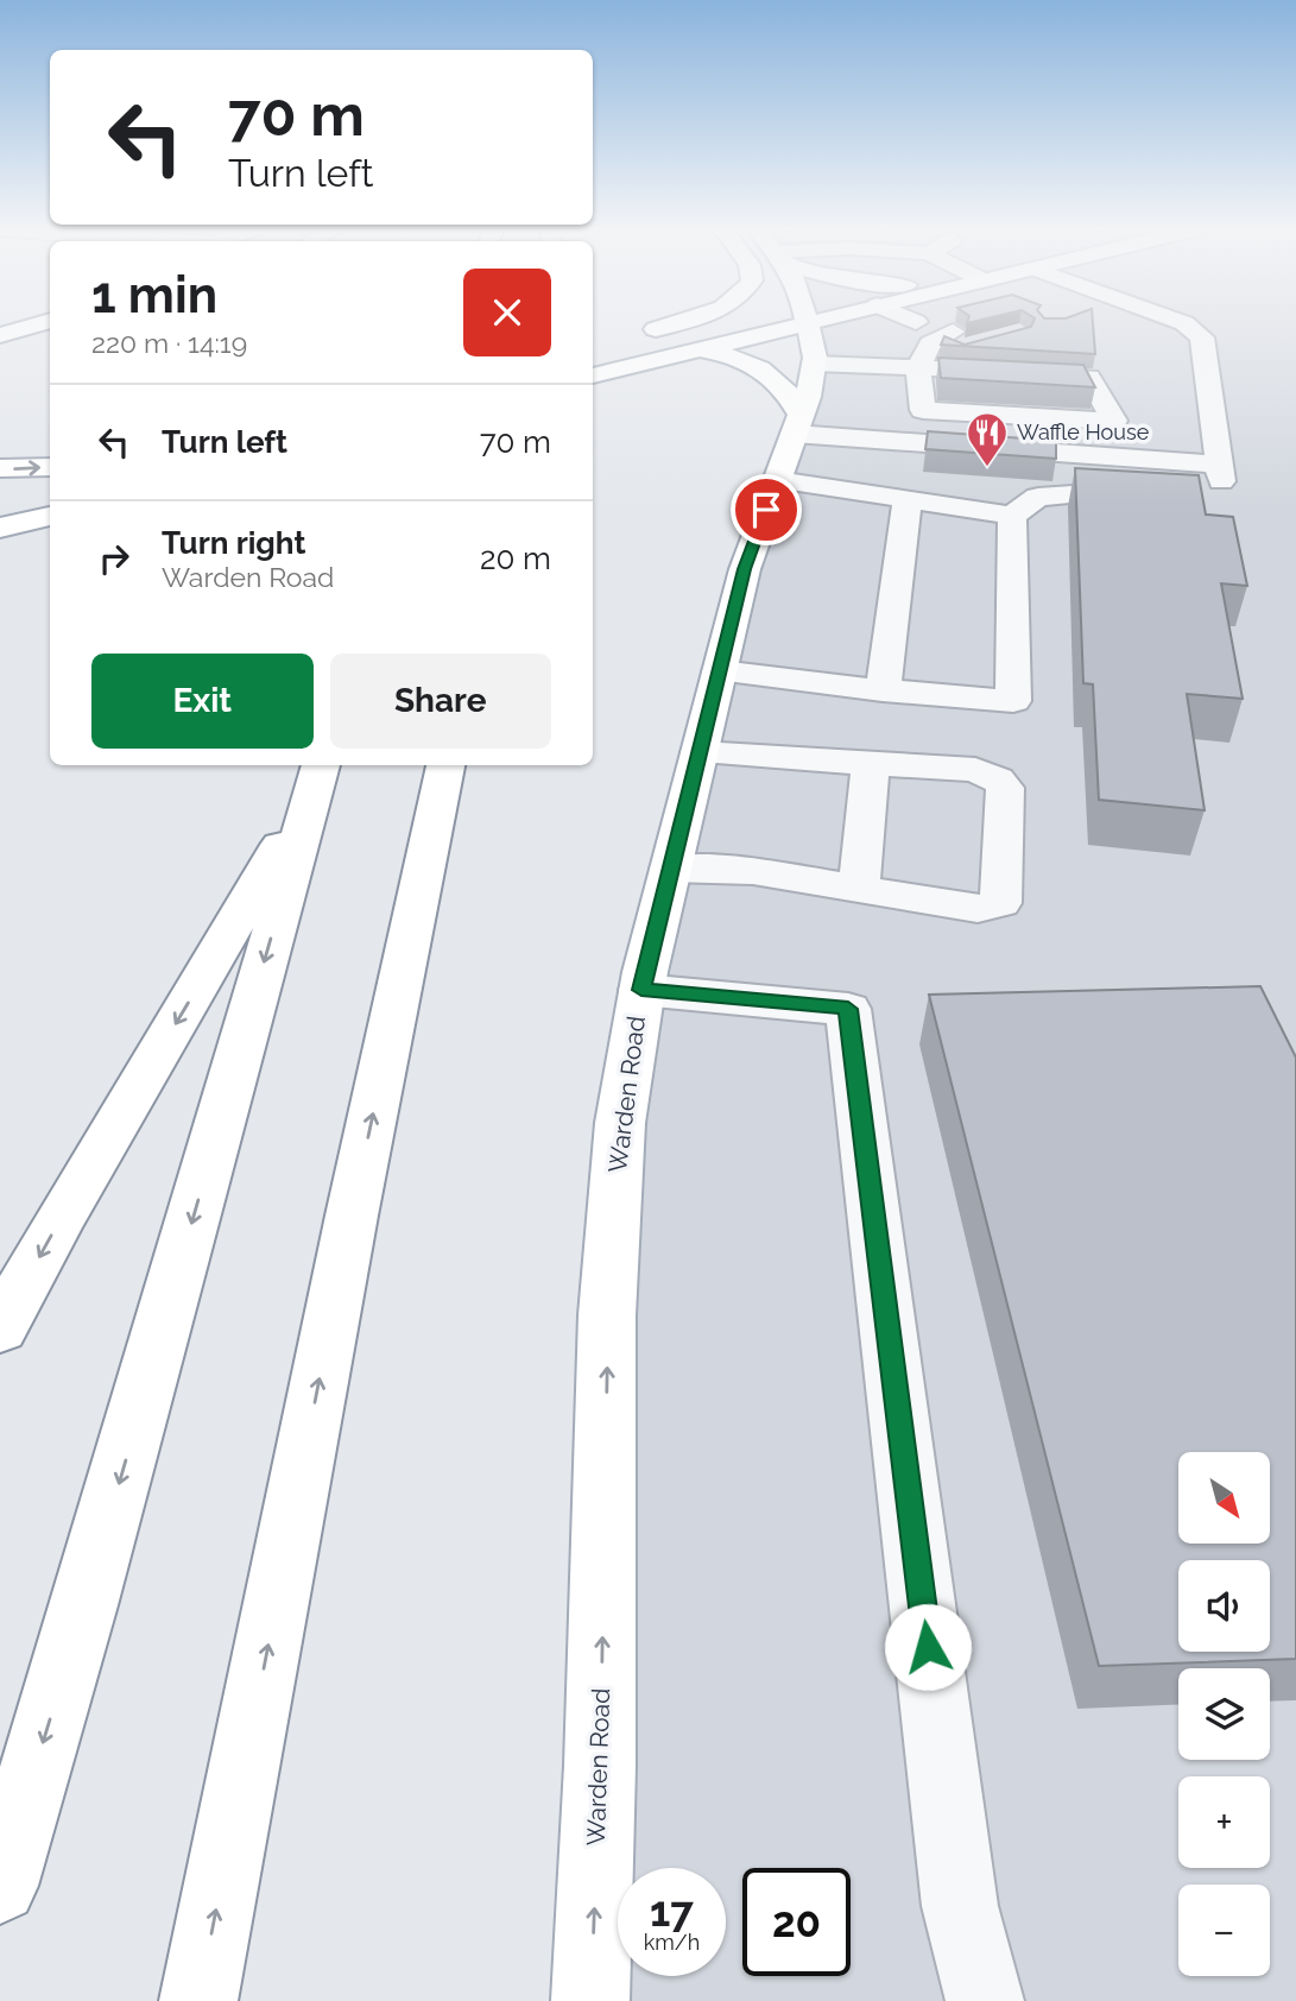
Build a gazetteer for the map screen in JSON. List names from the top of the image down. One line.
{"streets":{"main road":["Warden Road"]},"places":{"restaurant":["Waffle House"]},"north":"bottom right","page":{"turn":["70 m","Turn left"],"heading":["1 min","220 m · 14:19"],"list":[{"name":"Turn left","value":"70 m"},{"name":"Turn right","note":"Warden Road","value":"20 m"}],"buttons":["Exit","Share"],"map_buttons":["+","−"],"speed":"17 km/h","limit":"20"}}
